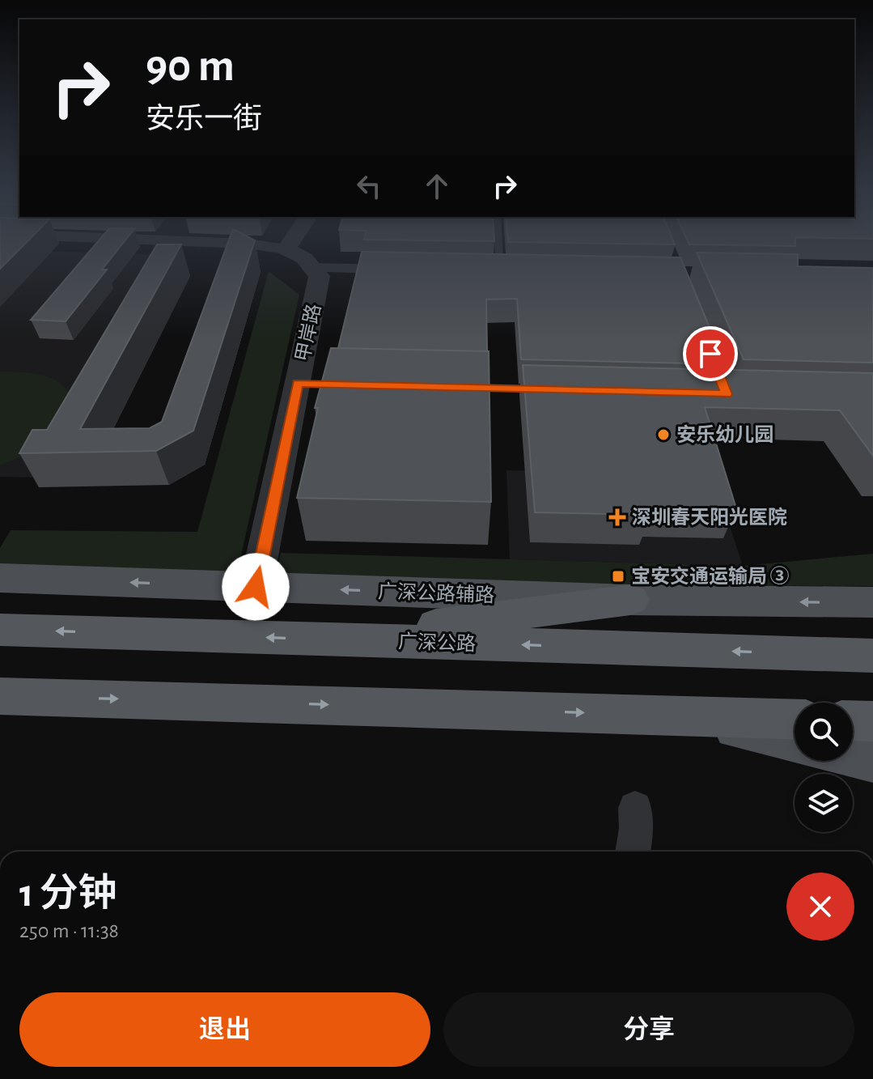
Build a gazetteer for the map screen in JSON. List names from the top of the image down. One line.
{"streets":{"highway":["广深公路"],"main road":["广深公路辅路"],"street":["甲岸路"]},"crossings":[["甲岸路","广深公路辅路"]],"one_way":["广深公路辅路"],"places":{"other":["安乐幼儿园"],"health":["深圳春天阳光医院"],"transit":["宝安交通运输局 ③"]},"page":{"turn":["90 m","安乐一街"],"heading":["1 分钟","250 m · 11:38"],"buttons":["退出","分享"]}}
